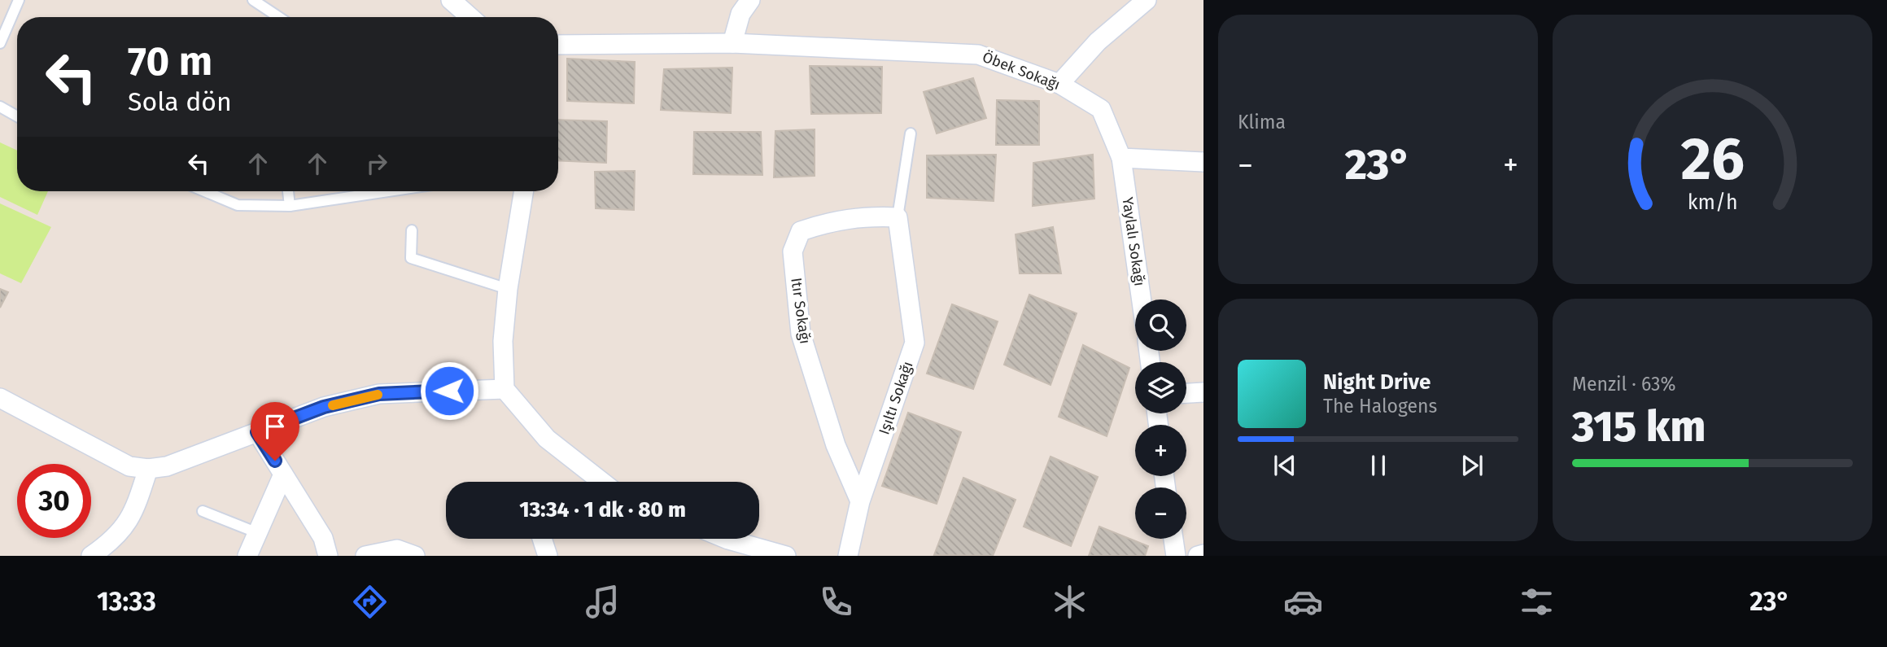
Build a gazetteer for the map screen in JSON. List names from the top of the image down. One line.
{"streets":{"street":["Öbek Sokağı","Yaylalı Sokağı","Itır Sokağı","Işıltı Sokağı"]},"crossings":[["Öbek Sokağı","Yaylalı Sokağı"],["Itır Sokağı","Işıltı Sokağı"]],"page":{"tile":["Klima",["Menzil · 63%","315 km"]],"turn":["70 m","Sola dön"],"heat":["−","23°","+"],"map_buttons":["+","−"],"song":["Night Drive","The Halogens"],"limit":"30","trip":"13:34 · 1 dk · 80 m","tabs":["13:33","23°"],"gauge":["26","km/h"]}}
